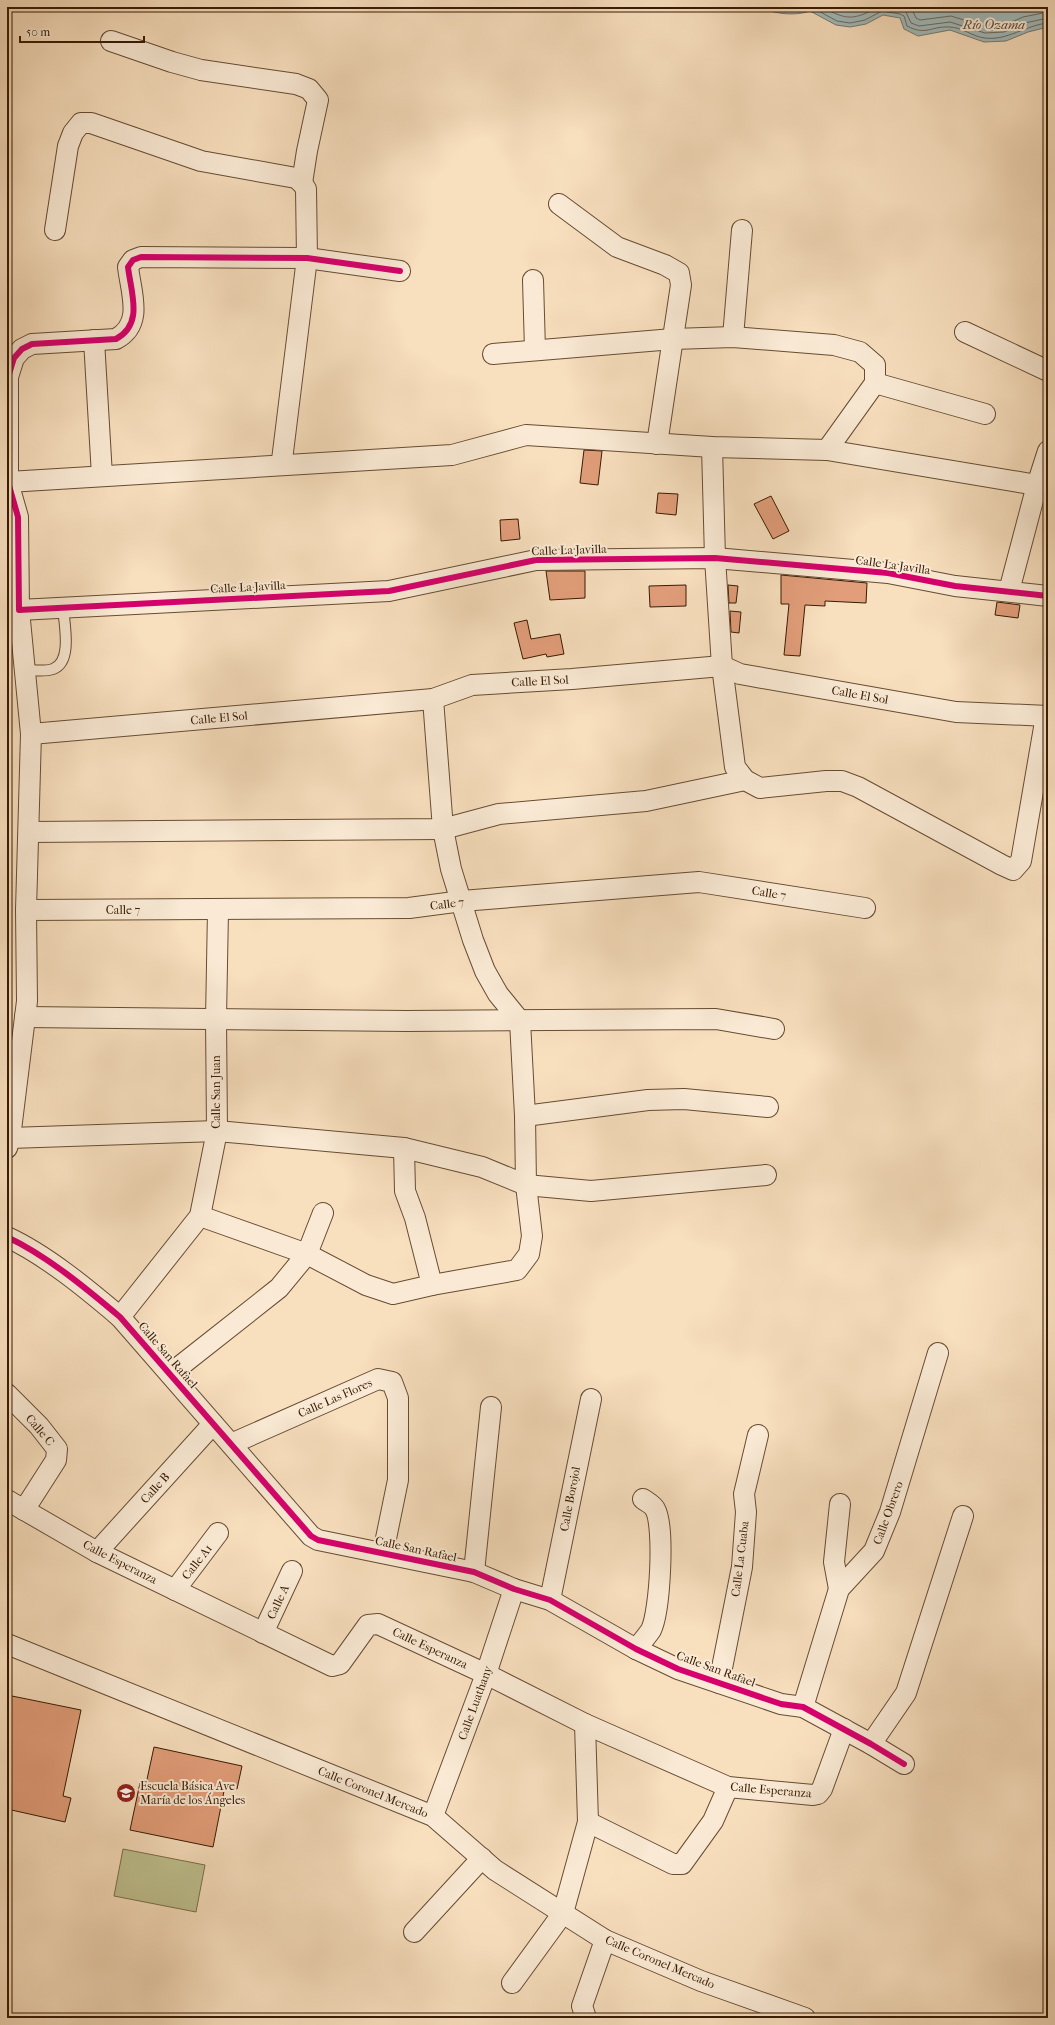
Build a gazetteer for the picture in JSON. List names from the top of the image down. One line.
{"streets":{"street":["Calle La Javilla","Calle El Sol","Calle 7","Calle San Juan","Calle San Rafael","Calle Las Flores","Calle C","Calle B","Calle Borojol","Calle Obrero","Calle La Cuaba","Calle Esperanza","Calle A1","Calle A","Calle Luathany","Calle Coronel Mercado"]},"crossings":[["Calle 7","Calle San Juan"],["Calle San Juan","Calle San Rafael"],["Calle San Rafael","Calle Las Flores"],["Calle San Rafael","Calle B"],["Calle San Rafael","Calle Borojol"],["Calle San Rafael","Calle Obrero"],["Calle San Rafael","Calle La Cuaba"],["Calle San Rafael","Calle Esperanza"],["Calle San Rafael","Calle Luathany"],["Calle C","Calle Esperanza"],["Calle B","Calle Esperanza"],["Calle Esperanza","Calle A1"],["Calle Esperanza","Calle A"],["Calle Esperanza","Calle Luathany"],["Calle Luathany","Calle Coronel Mercado"]],"water":["Río Ozama"],"places":{"school or university":["Escuela Básica Ave María de los Ángeles"]},"scale_bar":"50 m"}
